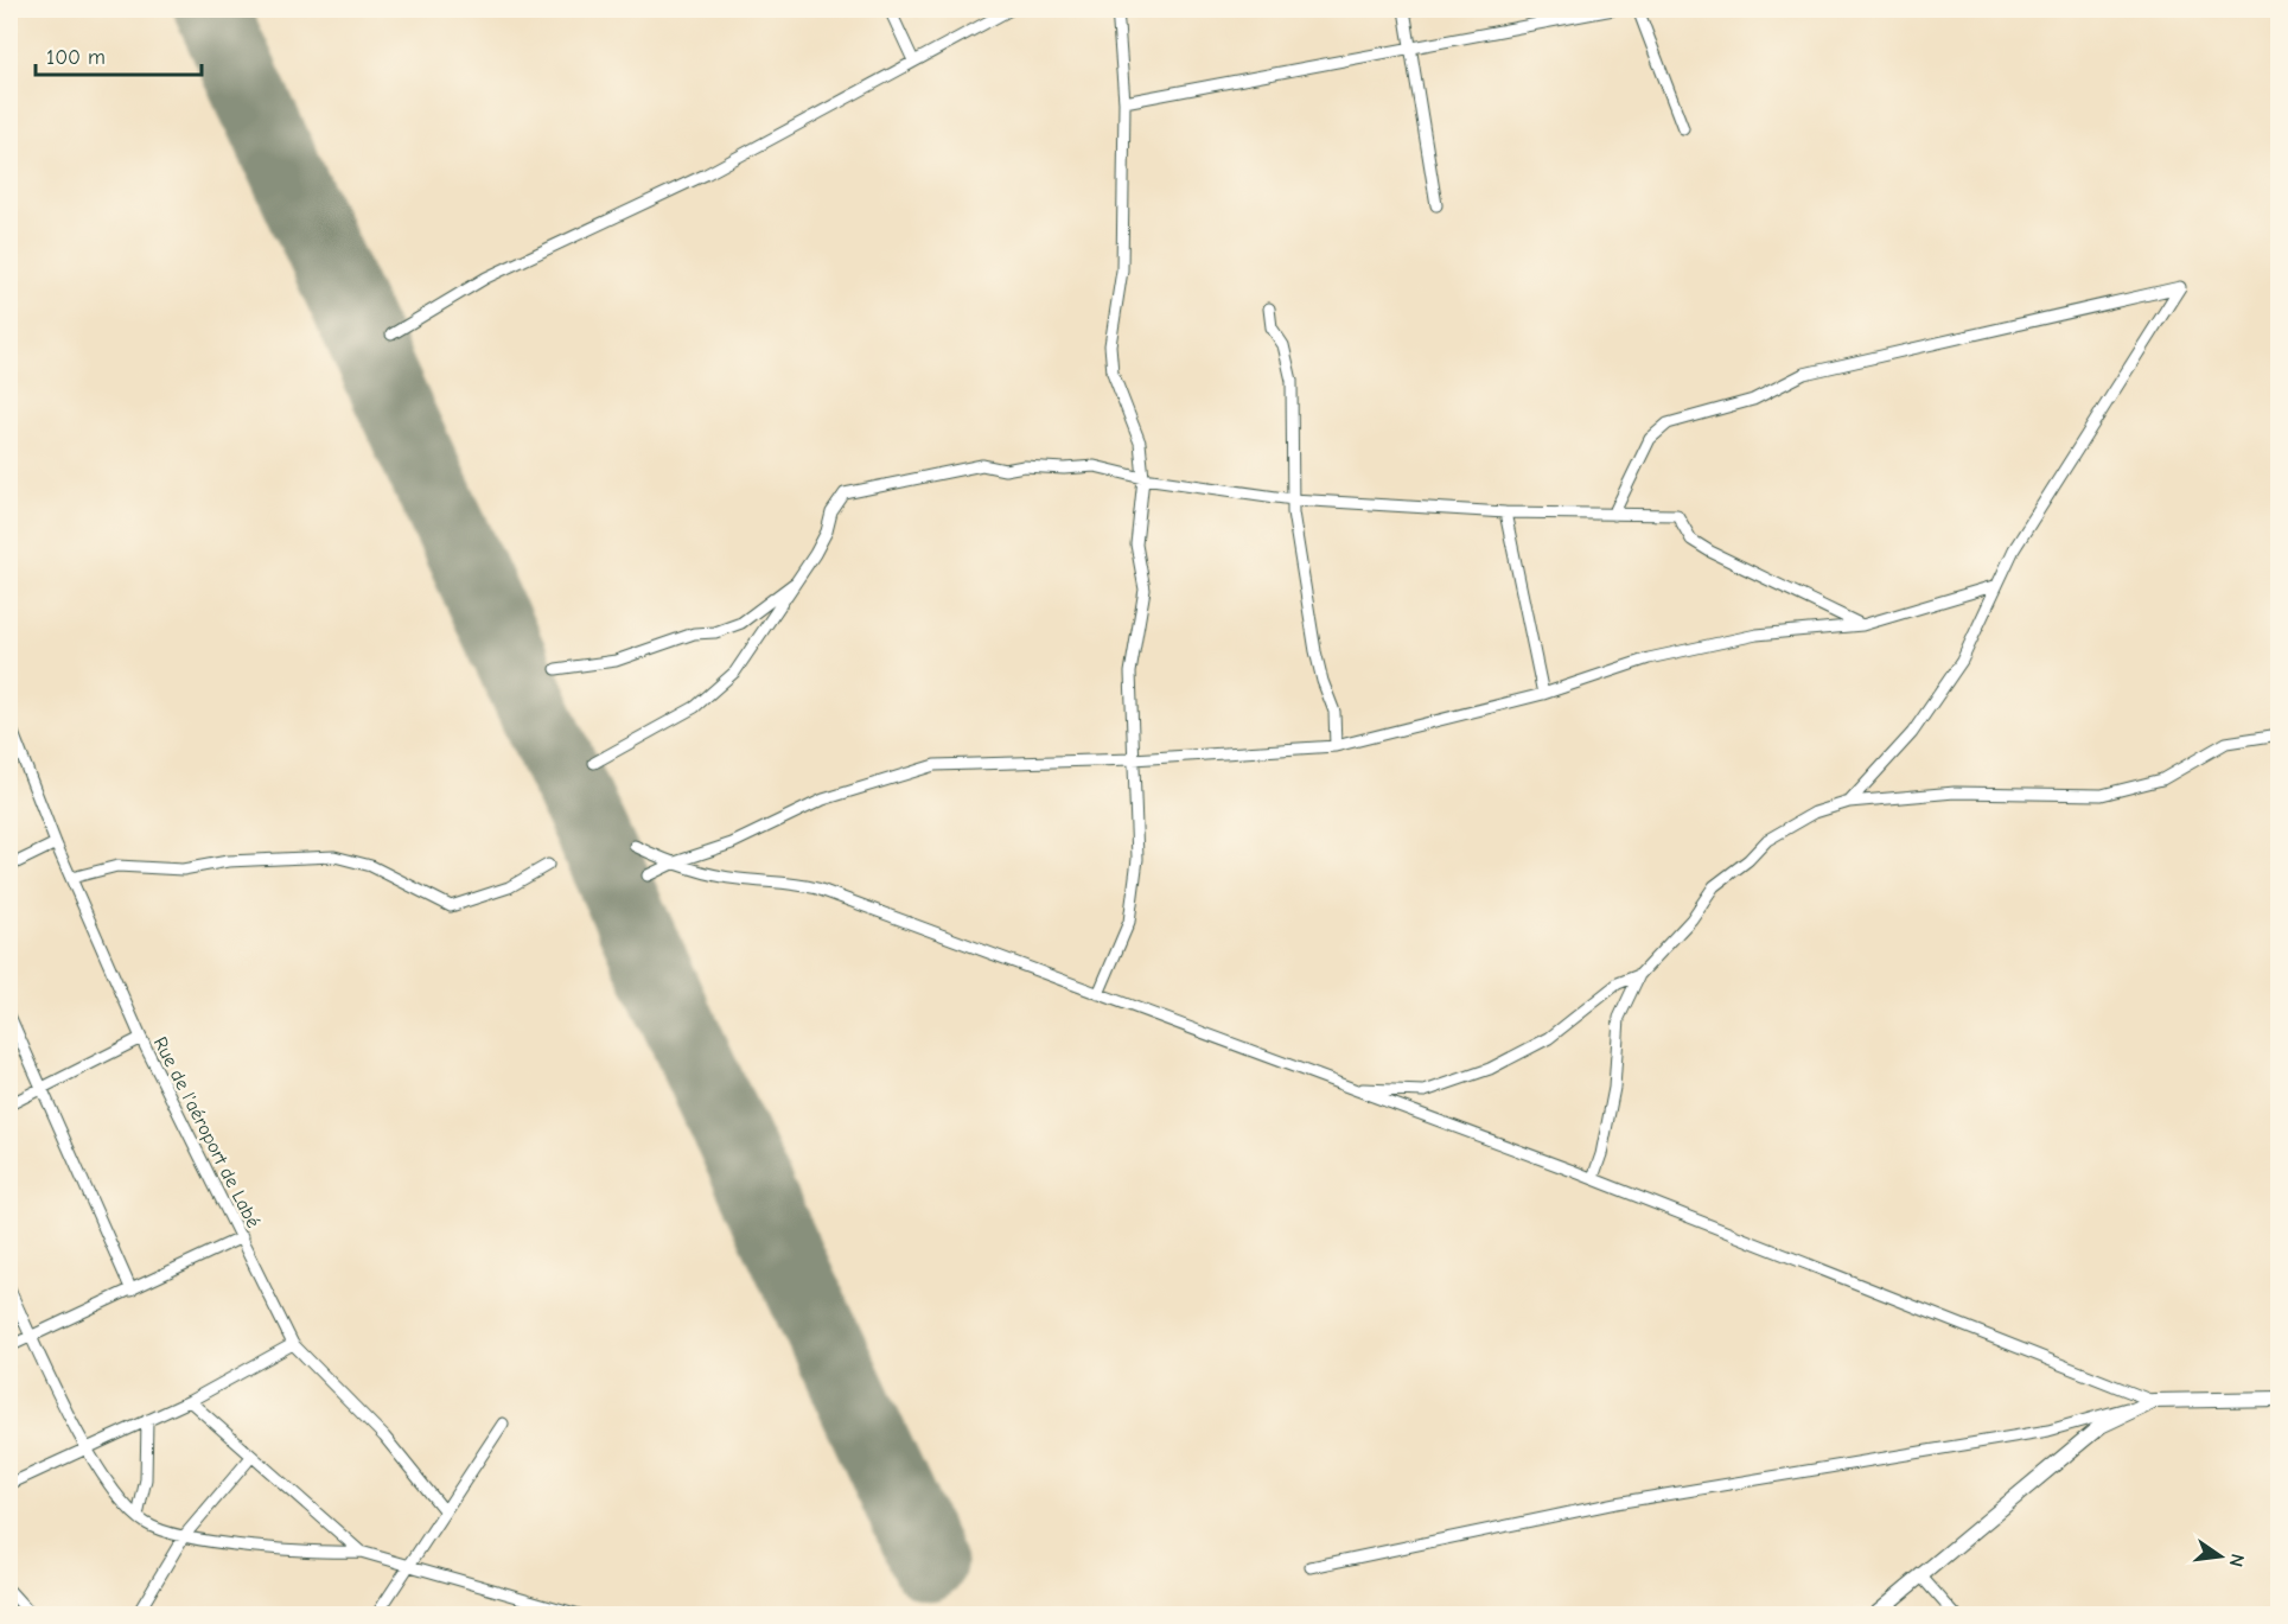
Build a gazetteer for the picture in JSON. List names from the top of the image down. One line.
{"streets":{"street":["Rue de l'aéroport de Labé"]},"scale_bar":"100 m","north":"right"}
